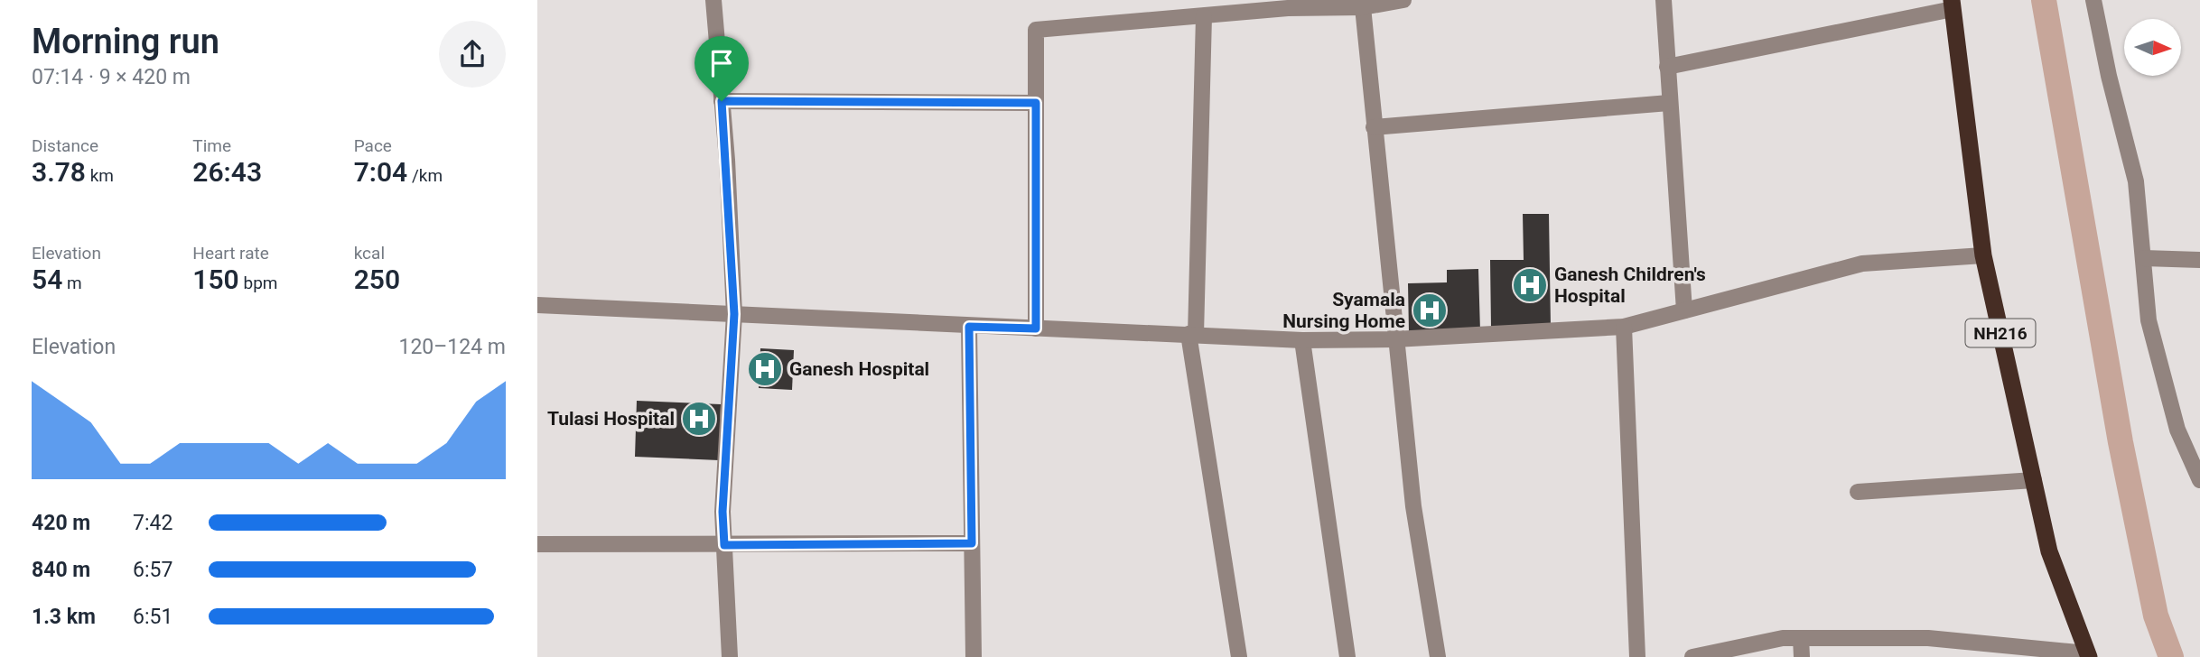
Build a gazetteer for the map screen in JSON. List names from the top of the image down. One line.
{"streets":{"highway":["NH216"]},"places":{"hospital":["Ganesh Children's Hospital","Syamala Nursing Home","Ganesh Hospital","Tulasi Hospital"]},"north":"right","page":{"heading":["Morning run","07:14 · 9 × 420 m"],"stats":[["Distance","3.78 km"],["Time","26:43"],["Pace","7:04 /km"],["Elevation","54 m"],["Heart rate","150 bpm"],["kcal","250"]],"chart":["Elevation","120–124 m"],"list":[{"name":"420 m","note":"7:42"},{"name":"840 m","note":"6:57"},{"name":"1.3 km","note":"6:51"}]}}
